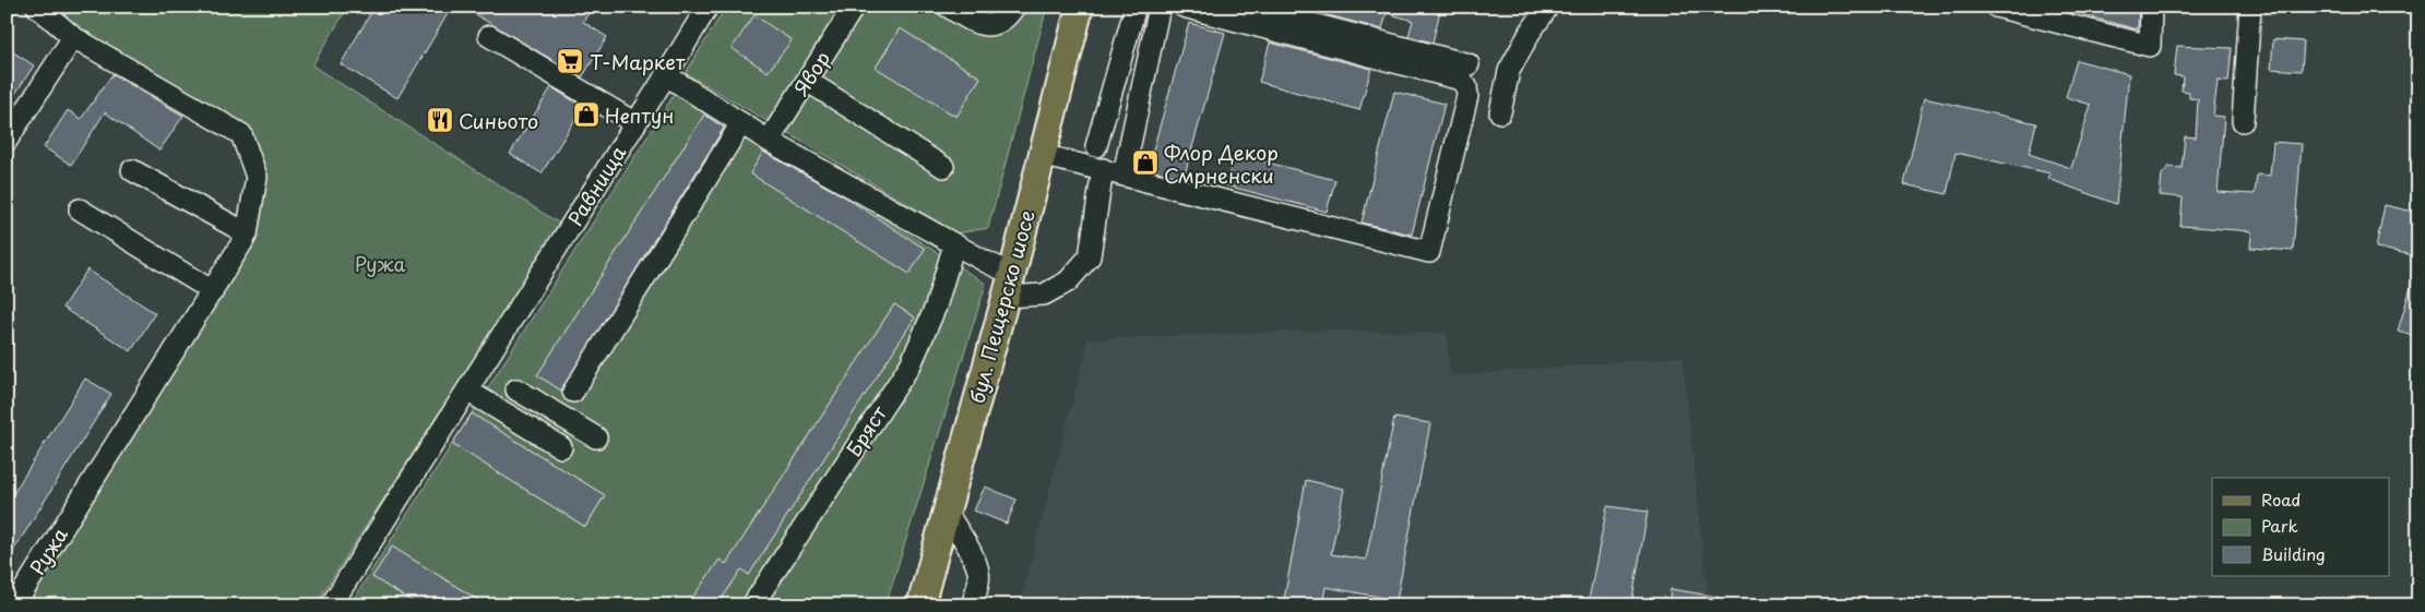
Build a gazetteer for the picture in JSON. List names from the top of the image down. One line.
{"streets":{"main road":["бул. Пещерско шосе"],"street":["Явор","Равнища","Бряст","Ружа"]},"parks":["Ружа"],"places":{"supermarket":["Т-Маркет"],"shop":["Нептун","Флор Декор Смрненски"],"restaurant":["Синьото"]},"legend":["Road","Park","Building"]}
